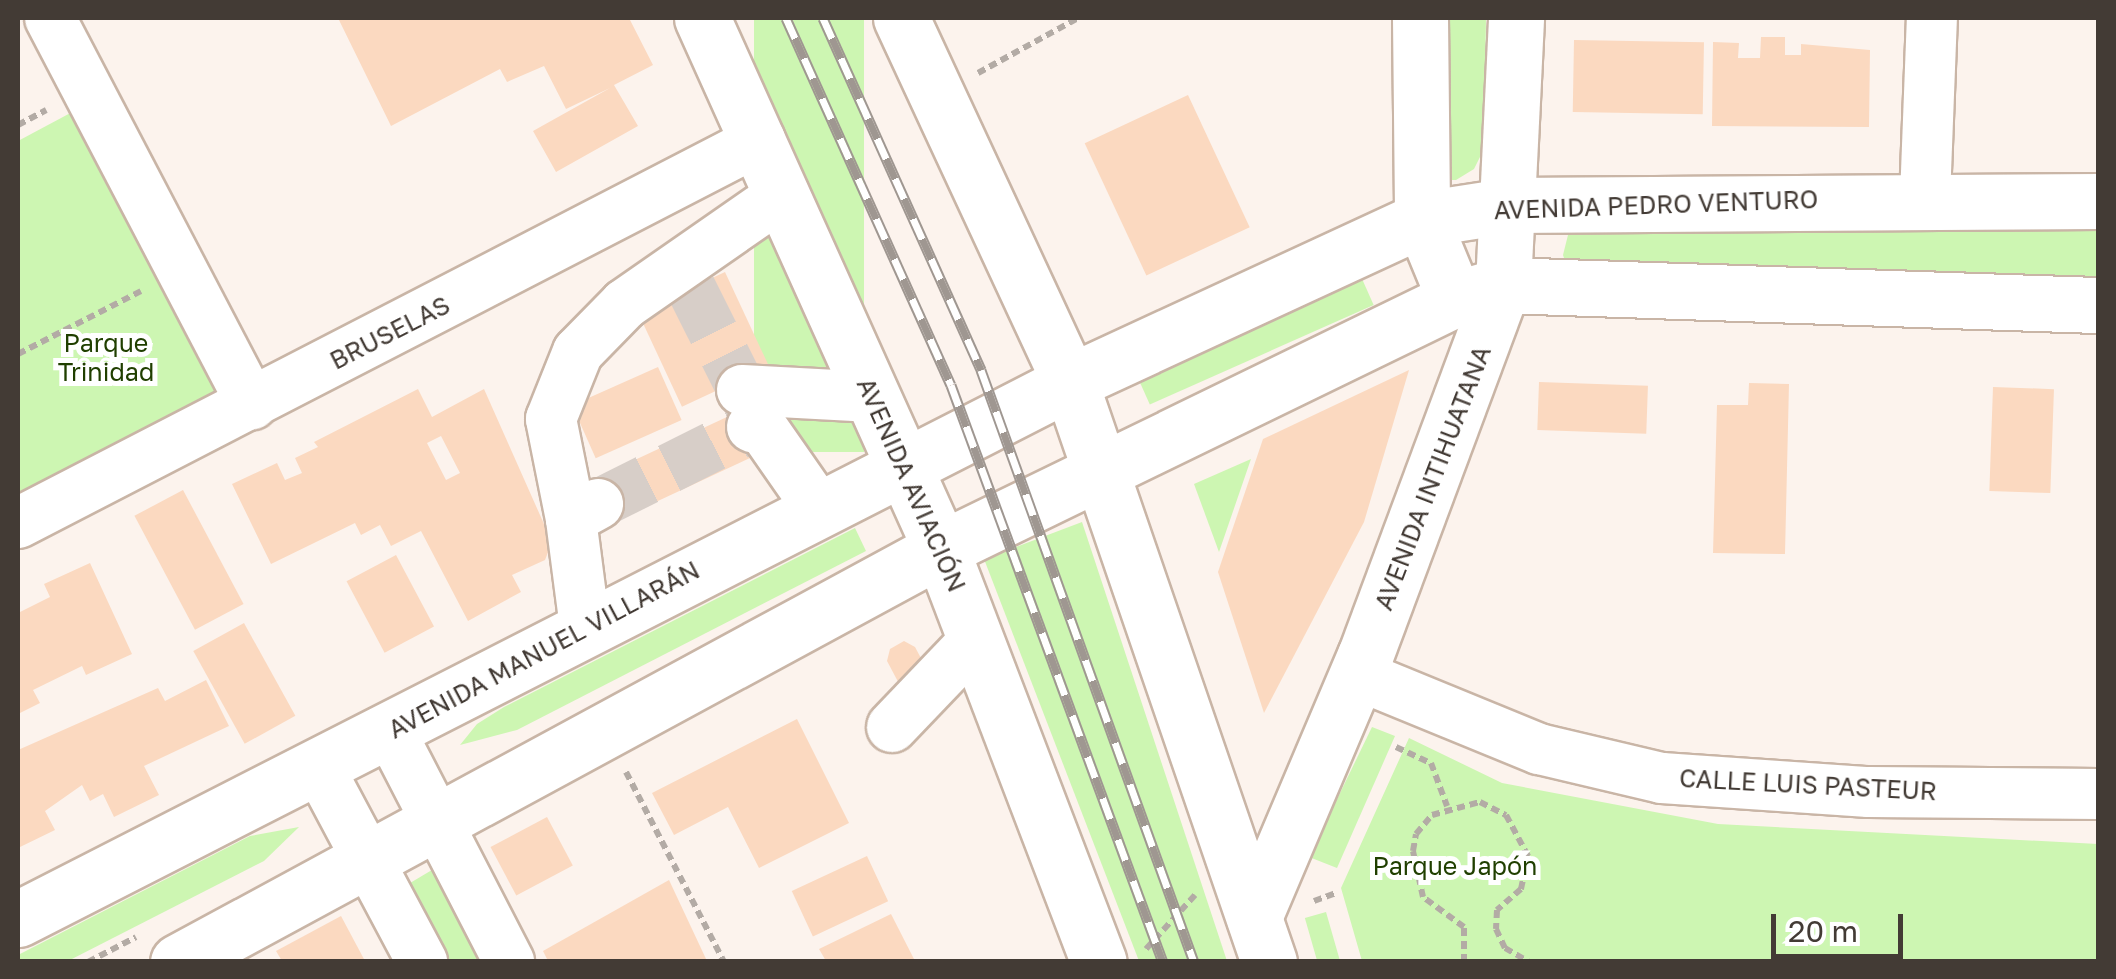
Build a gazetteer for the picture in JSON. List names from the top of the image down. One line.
{"streets":{"main road":["AVENIDA PEDRO VENTURO","AVENIDA INTIHUATANA","AVENIDA AVIACIÓN","AVENIDA MANUEL VILLARÁN"],"street":["BRUSELAS","CALLE LUIS PASTEUR"]},"crossings":[["AVENIDA PEDRO VENTURO","AVENIDA INTIHUATANA"],["AVENIDA PEDRO VENTURO","AVENIDA MANUEL VILLARÁN"],["BRUSELAS","AVENIDA AVIACIÓN"],["AVENIDA INTIHUATANA","CALLE LUIS PASTEUR"],["AVENIDA AVIACIÓN","AVENIDA MANUEL VILLARÁN"]],"parks":["Parque Trinidad","Parque Japón"],"scale_bar":"20 m"}
